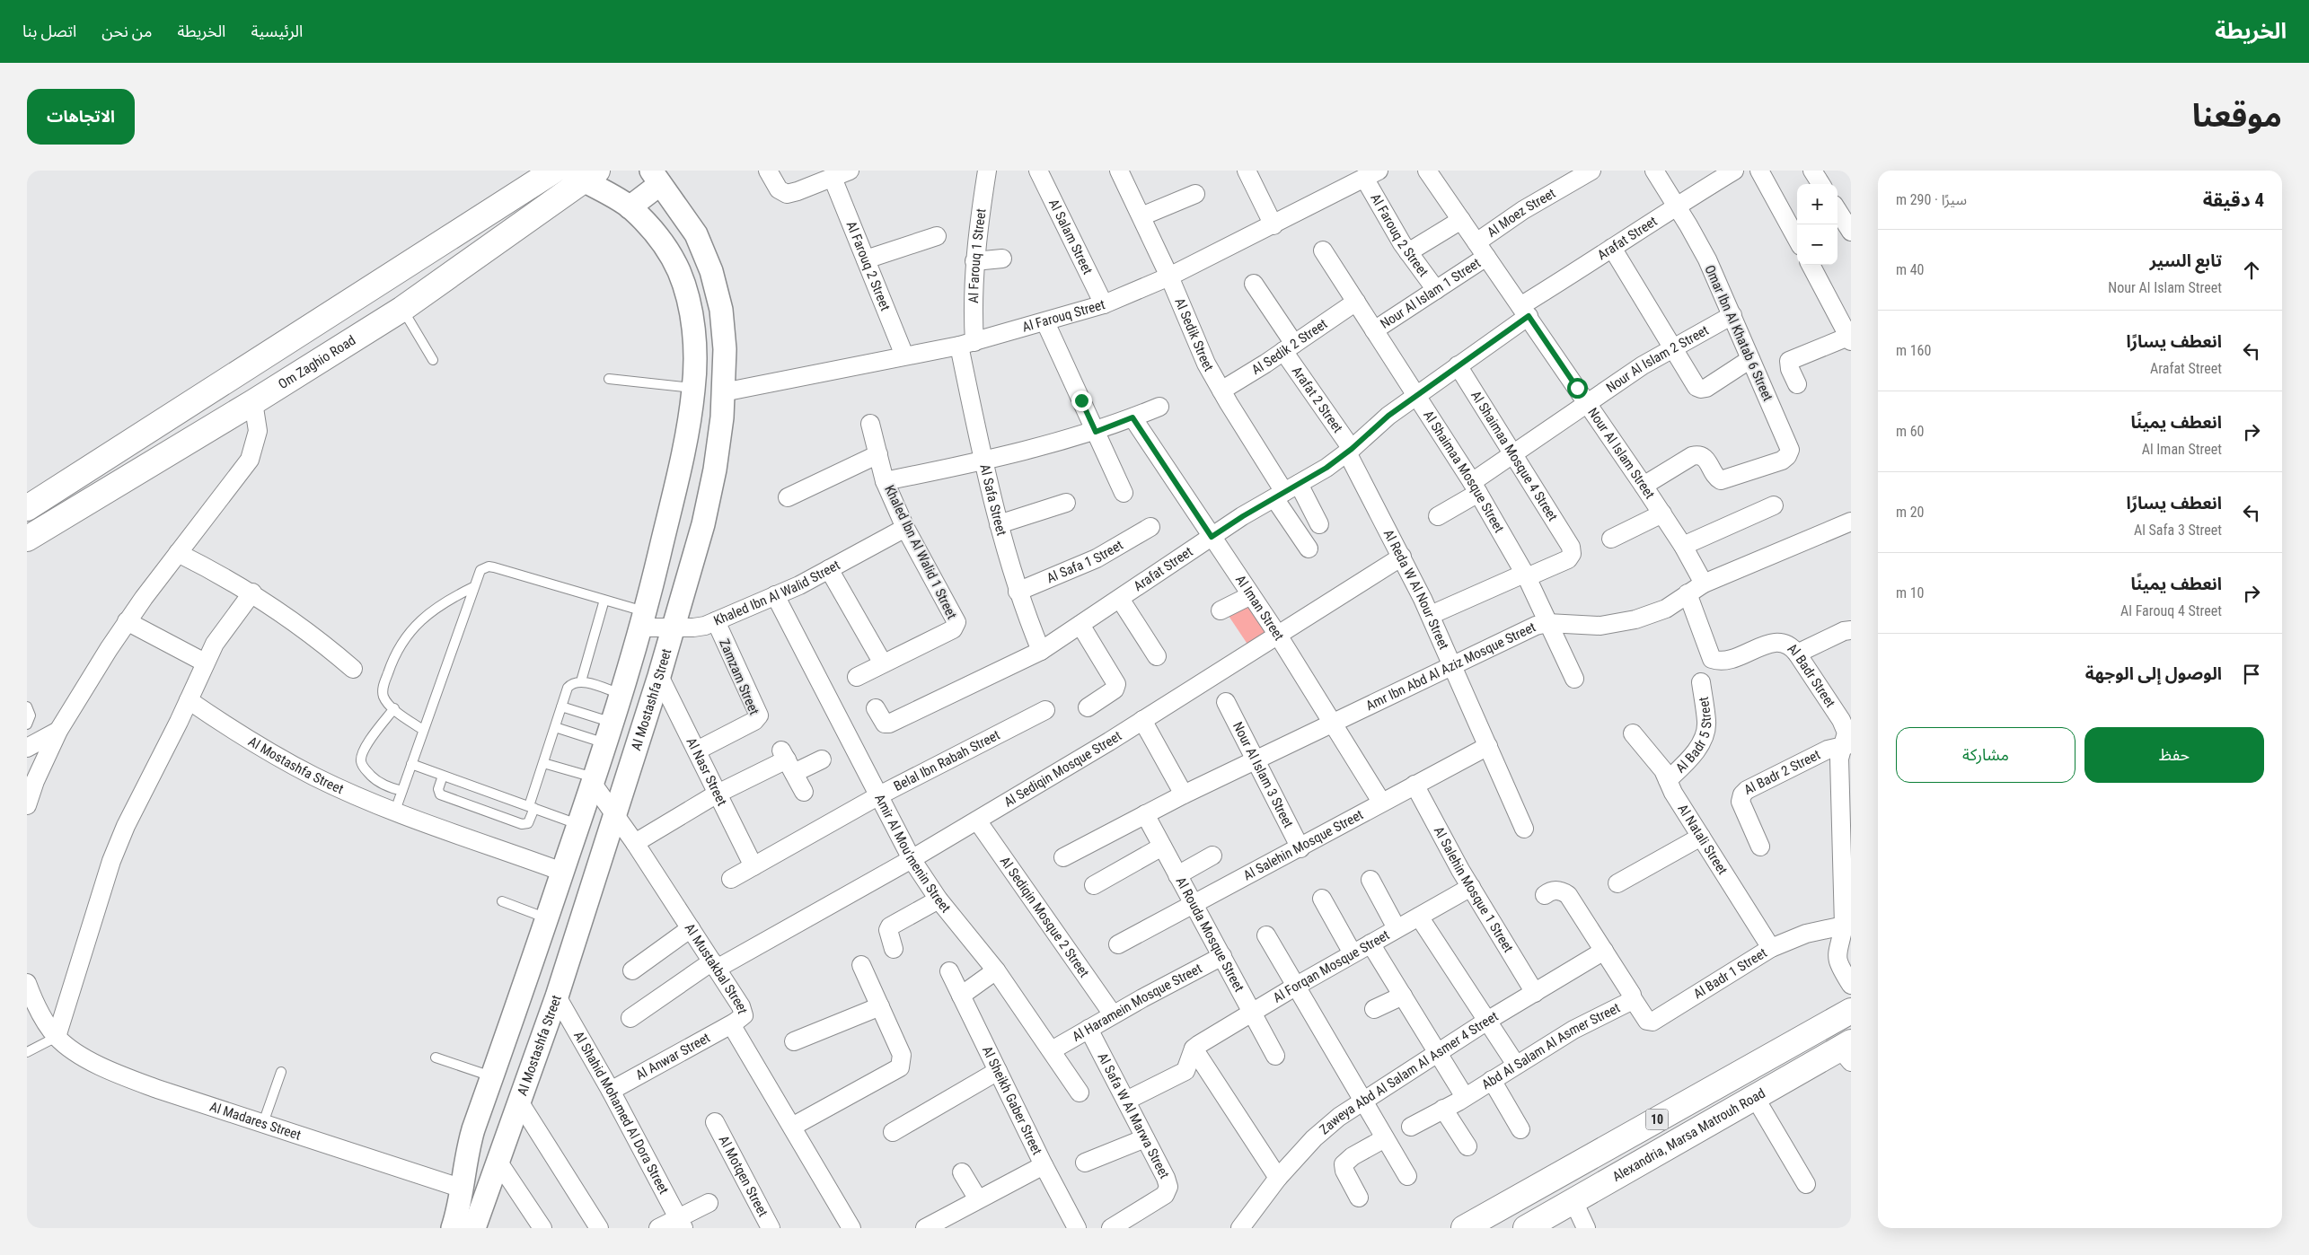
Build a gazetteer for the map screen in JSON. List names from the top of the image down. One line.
{"streets":{"main road":["Om Zaghio Road","10","Alexandria, Marsa Matrouh Road"],"street":["Al Moez Street","Al Farouq 2 Street","Al Salam Street","Arafat Street","Al Farouq 1 Street","Nour Al Islam 1 Street","Al Farouq Street","Omar Ibn Al Khatab 6 Street","Al Sedik Street","Al Sedik 2 Street","Nour Al Islam 2 Street","Arafat 2 Street","Nour Al Islam Street","Al Shaimaa Mosque 4 Street","Al Shaimaa Mosque Street","Al Safa Street","Khaled Ibn Al Walid 1 Street","Al Safa 1 Street","Al Reda W Al Nour Street","Khaled Ibn Al Walid Street","Al Iman Street","Amr Ibn Abd Al Aziz Mosque Street","Zamzam Street","Al Badr Street","Al Mostashfa Street","Al Badr 5 Street","Belal Ibn Rabah Street","Al Sediqin Mosque Street","Al Nasr Street","Al Badr 2 Street","Nour Al Islam 3 Street","Al Natali Street","Al Salehin Mosque Street","Amir Al Mou'menin Street","Al Salehin Mosque 1 Street","Al Sediqin Mosque 2 Street","Al Rouda Mosque Street","Al Forqan Mosque Street","Al Mustakbal Street","Al Badr 1 Street","Al Haramein Mosque Street","Abd Al Salam Al Asmer Street","Al Anwar Street","Zaweya Abd Al Salam Al Asmer 4 Street","Al Sheikh Gaber Street","Al Shahid Mohamed Al Dora Street","Al Safa W Al Marwa Street","Al Madares Street","Al Motqen Street"]},"crossings":[["Al Moez Street","Nour Al Islam 1 Street"],["Al Moez Street","Nour Al Islam Street"],["Al Farouq 2 Street","Nour Al Islam 1 Street"],["Al Farouq 2 Street","Al Farouq Street"],["Al Salam Street","Al Farouq Street"],["Arafat Street","Omar Ibn Al Khatab 6 Street"],["Arafat Street","Al Sedik Street"],["Arafat Street","Arafat 2 Street"],["Arafat Street","Nour Al Islam Street"],["Arafat Street","Al Shaimaa Mosque 4 Street"],["Arafat Street","Al Shaimaa Mosque Street"],["Arafat Street","Al Safa Street"],["Arafat Street","Al Reda W Al Nour Street"],["Arafat Street","Al Iman Street"],["Al Farouq 1 Street","Al Farouq Street"],["Al Farouq 1 Street","Al Safa Street"],["Nour Al Islam 1 Street","Nour Al Islam Street"],["Nour Al Islam 1 Street","Al Shaimaa Mosque Street"],["Al Farouq Street","Al Sedik Street"],["Al Farouq Street","Al Safa Street"],["Al Farouq Street","Al Mostashfa Street"],["Omar Ibn Al Khatab 6 Street","Nour Al Islam 2 Street"],["Omar Ibn Al Khatab 6 Street","Nour Al Islam Street"],["Al Sedik Street","Al Sedik 2 Street"],["Al Sedik 2 Street","Arafat 2 Street"],["Al Sedik 2 Street","Al Shaimaa Mosque Street"],["Nour Al Islam 2 Street","Nour Al Islam Street"],["Nour Al Islam 2 Street","Al Shaimaa Mosque 4 Street"],["Nour Al Islam 2 Street","Al Shaimaa Mosque Street"],["Arafat 2 Street","Al Reda W Al Nour Street"],["Nour Al Islam Street","Amr Ibn Abd Al Aziz Mosque Street"],["Al Shaimaa Mosque 4 Street","Al Shaimaa Mosque Street"],["Al Shaimaa Mosque Street","Amr Ibn Abd Al Aziz Mosque Street"],["Al Safa Street","Al Safa 1 Street"],["Khaled Ibn Al Walid 1 Street","Khaled Ibn Al Walid Street"],["Al Reda W Al Nour Street","Amr Ibn Abd Al Aziz Mosque Street"],["Al Reda W Al Nour Street","Al Sediqin Mosque Street"],["Al Reda W Al Nour Street","Al Salehin Mosque Street"],["Khaled Ibn Al Walid Street","Zamzam Street"],["Khaled Ibn Al Walid Street","Al Mostashfa Street"],["Khaled Ibn Al Walid Street","Amir Al Mou'menin Street"],["Al Iman Street","Amr Ibn Abd Al Aziz Mosque Street"],["Al Iman Street","Al Sediqin Mosque Street"],["Al Iman Street","Al Salehin Mosque Street"],["Amr Ibn Abd Al Aziz Mosque Street","Al Badr Street"],["Amr Ibn Abd Al Aziz Mosque Street","Nour Al Islam 3 Street"],["Amr Ibn Abd Al Aziz Mosque Street","Al Rouda Mosque Street"],["Zamzam Street","Al Nasr Street"],["Al Badr Street","Al Badr 2 Street"],["Al Badr Street","Al Badr 1 Street"],["Al Mostashfa Street","Al Nasr Street"],["Al Mostashfa Street","Al Mustakbal Street"],["Al Mostashfa Street","Al Shahid Mohamed Al Dora Street"],["Al Badr 5 Street","Al Natali Street"],["Belal Ibn Rabah Street","Al Nasr Street"],["Belal Ibn Rabah Street","Amir Al Mou'menin Street"],["Al Sediqin Mosque Street","Amir Al Mou'menin Street"],["Al Sediqin Mosque Street","Al Sediqin Mosque 2 Street"],["Al Sediqin Mosque Street","Al Mustakbal Street"],["Nour Al Islam 3 Street","Al Salehin Mosque Street"],["Al Natali Street","Al Badr 1 Street"],["Al Salehin Mosque Street","Al Salehin Mosque 1 Street"],["Al Salehin Mosque Street","Al Rouda Mosque Street"],["Amir Al Mou'menin Street","Al Haramein Mosque Street"],["Al Salehin Mosque 1 Street","Al Forqan Mosque Street"],["Al Salehin Mosque 1 Street","Zaweya Abd Al Salam Al Asmer 4 Street"],["Al Sediqin Mosque 2 Street","Al Haramein Mosque Street"],["Al Rouda Mosque Street","Al Forqan Mosque Street"],["Al Rouda Mosque Street","Al Haramein Mosque Street"],["Al Mustakbal Street","Al Anwar Street"],["Al Badr 1 Street","Abd Al Salam Al Asmer Street"],["Al Haramein Mosque Street","Al Safa W Al Marwa Street"],["Abd Al Salam Al Asmer Street","Zaweya Abd Al Salam Al Asmer 4 Street"],["Al Anwar Street","Al Shahid Mohamed Al Dora Street"]],"page":{"header":"الخريطة","nav":["الرئيسية","الخريطة","من نحن","اتصل بنا"],"title":"موقعنا","buttons":["الاتجاهات",["حفظ","مشاركة"]],"heading":["4 دقيقة","سيرًا · 290 m"],"map_buttons":["+","−"],"list":[["تابع السير","Nour Al Islam Street","40 m"],["انعطف يسارًا","Arafat Street","160 m"],["انعطف يمينًا","Al Iman Street","60 m"],["انعطف يسارًا","Al Safa 3 Street","20 m"],["انعطف يمينًا","Al Farouq 4 Street","10 m"],"الوصول إلى الوجهة"]}}
